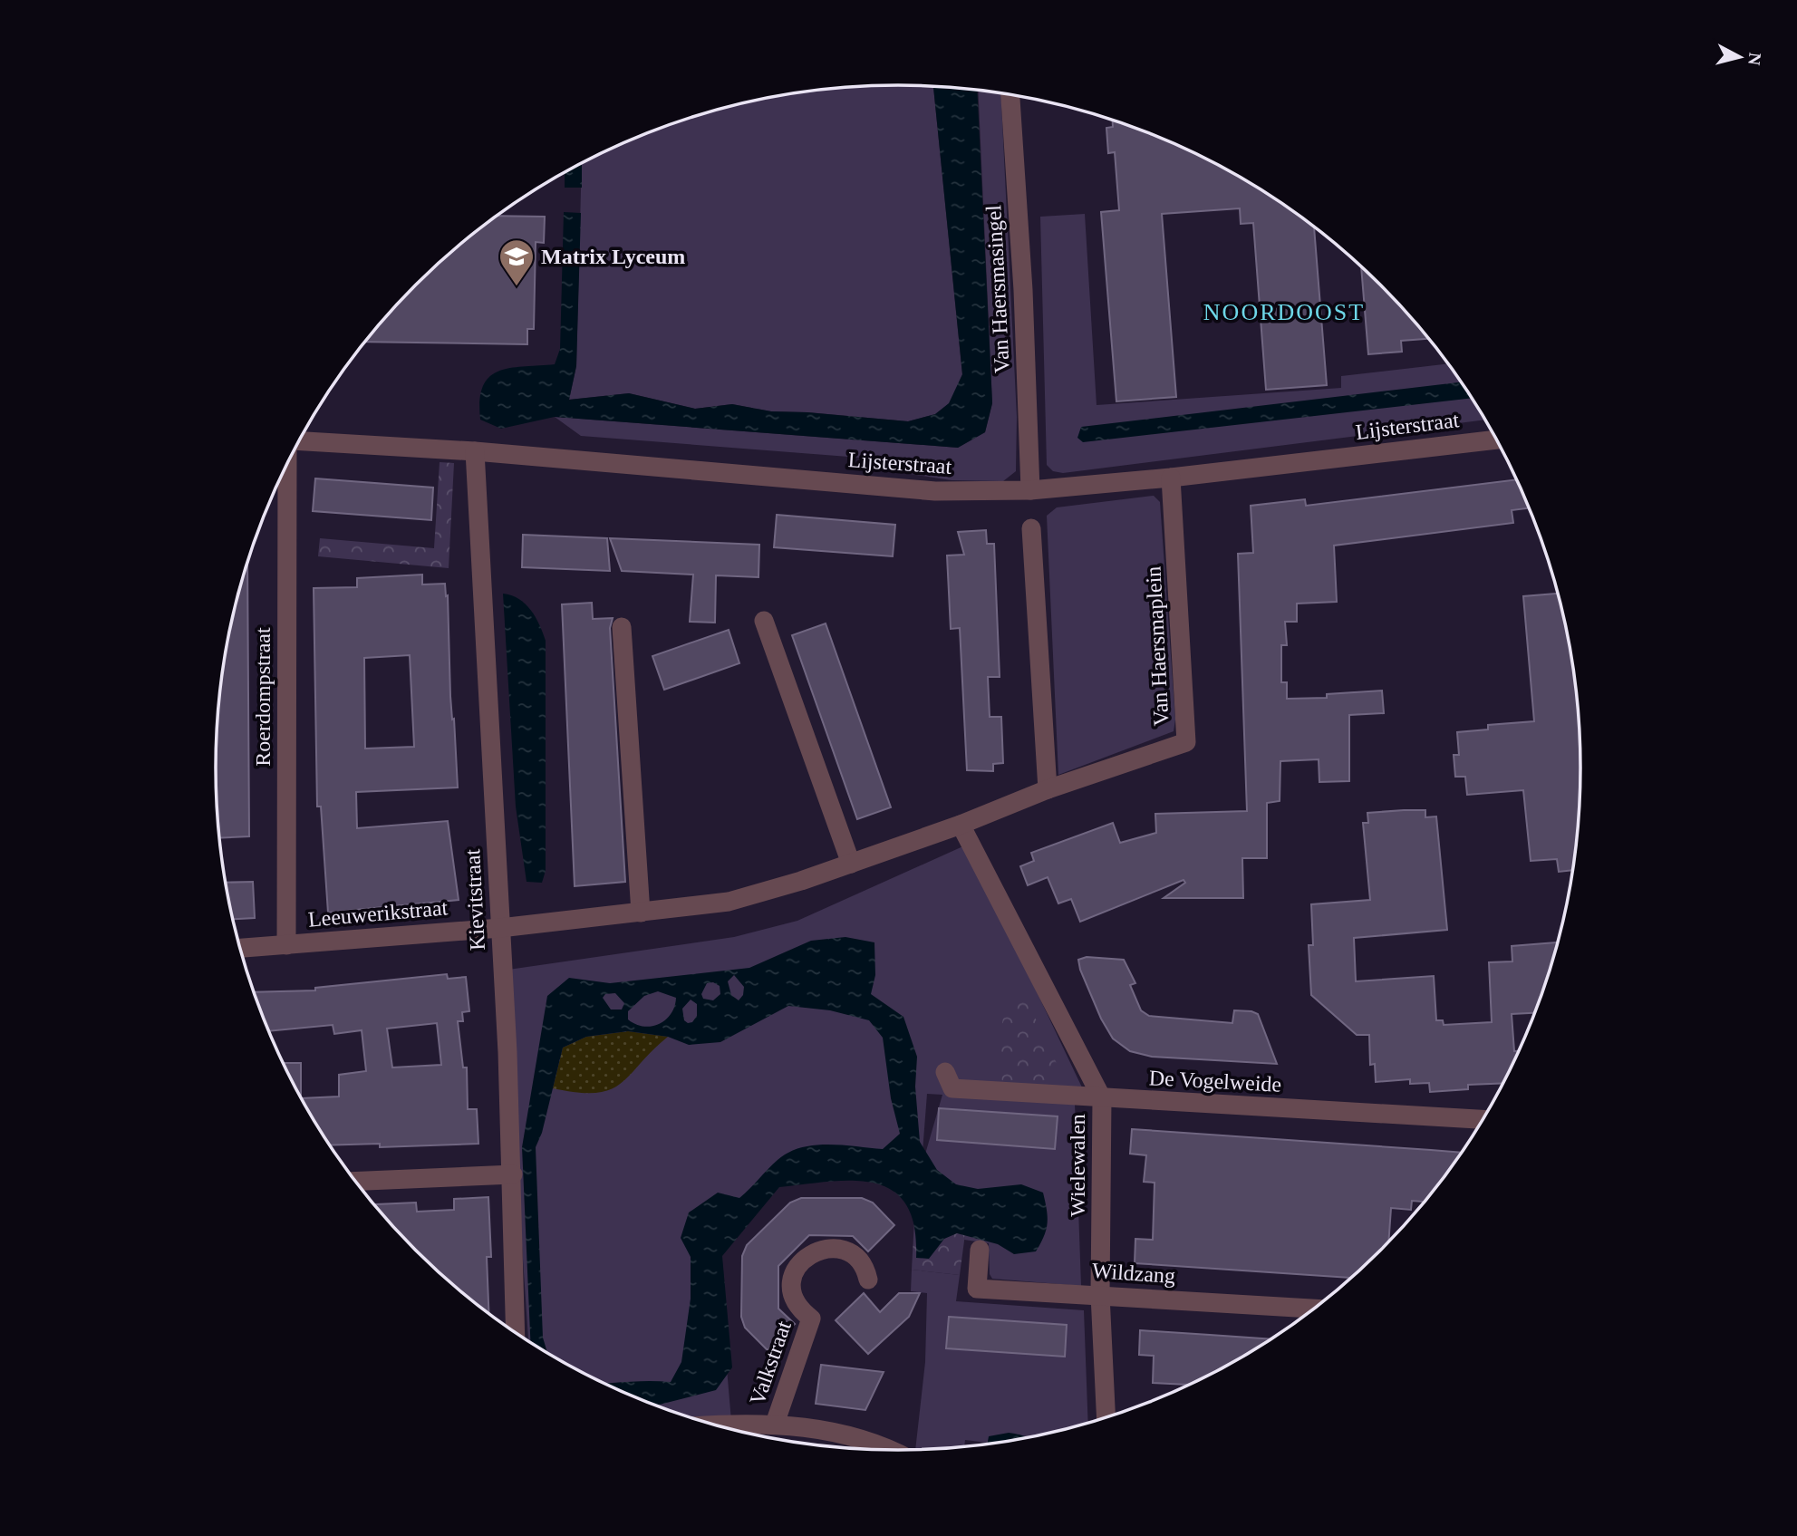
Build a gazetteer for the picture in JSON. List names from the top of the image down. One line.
{"streets":{"street":["Van Haersmasingel","Lijsterstraat","Van Haersmaplein","Roerdompstraat","Kievitstraat","Leeuwerikstraat","De Vogelweide","Wielewalen","Wildzang","Valkstraat"]},"crossings":[["Van Haersmasingel","Lijsterstraat"],["Lijsterstraat","Van Haersmaplein"],["Lijsterstraat","Kievitstraat"],["Van Haersmaplein","Leeuwerikstraat"],["Van Haersmaplein","Wielewalen"],["Roerdompstraat","Leeuwerikstraat"],["Kievitstraat","Leeuwerikstraat"],["Leeuwerikstraat","Wielewalen"],["De Vogelweide","Wielewalen"],["Wielewalen","Wildzang"]],"districts":["NOORDOOST"],"places":{"school or university":["Matrix Lyceum"]},"north":"right"}
